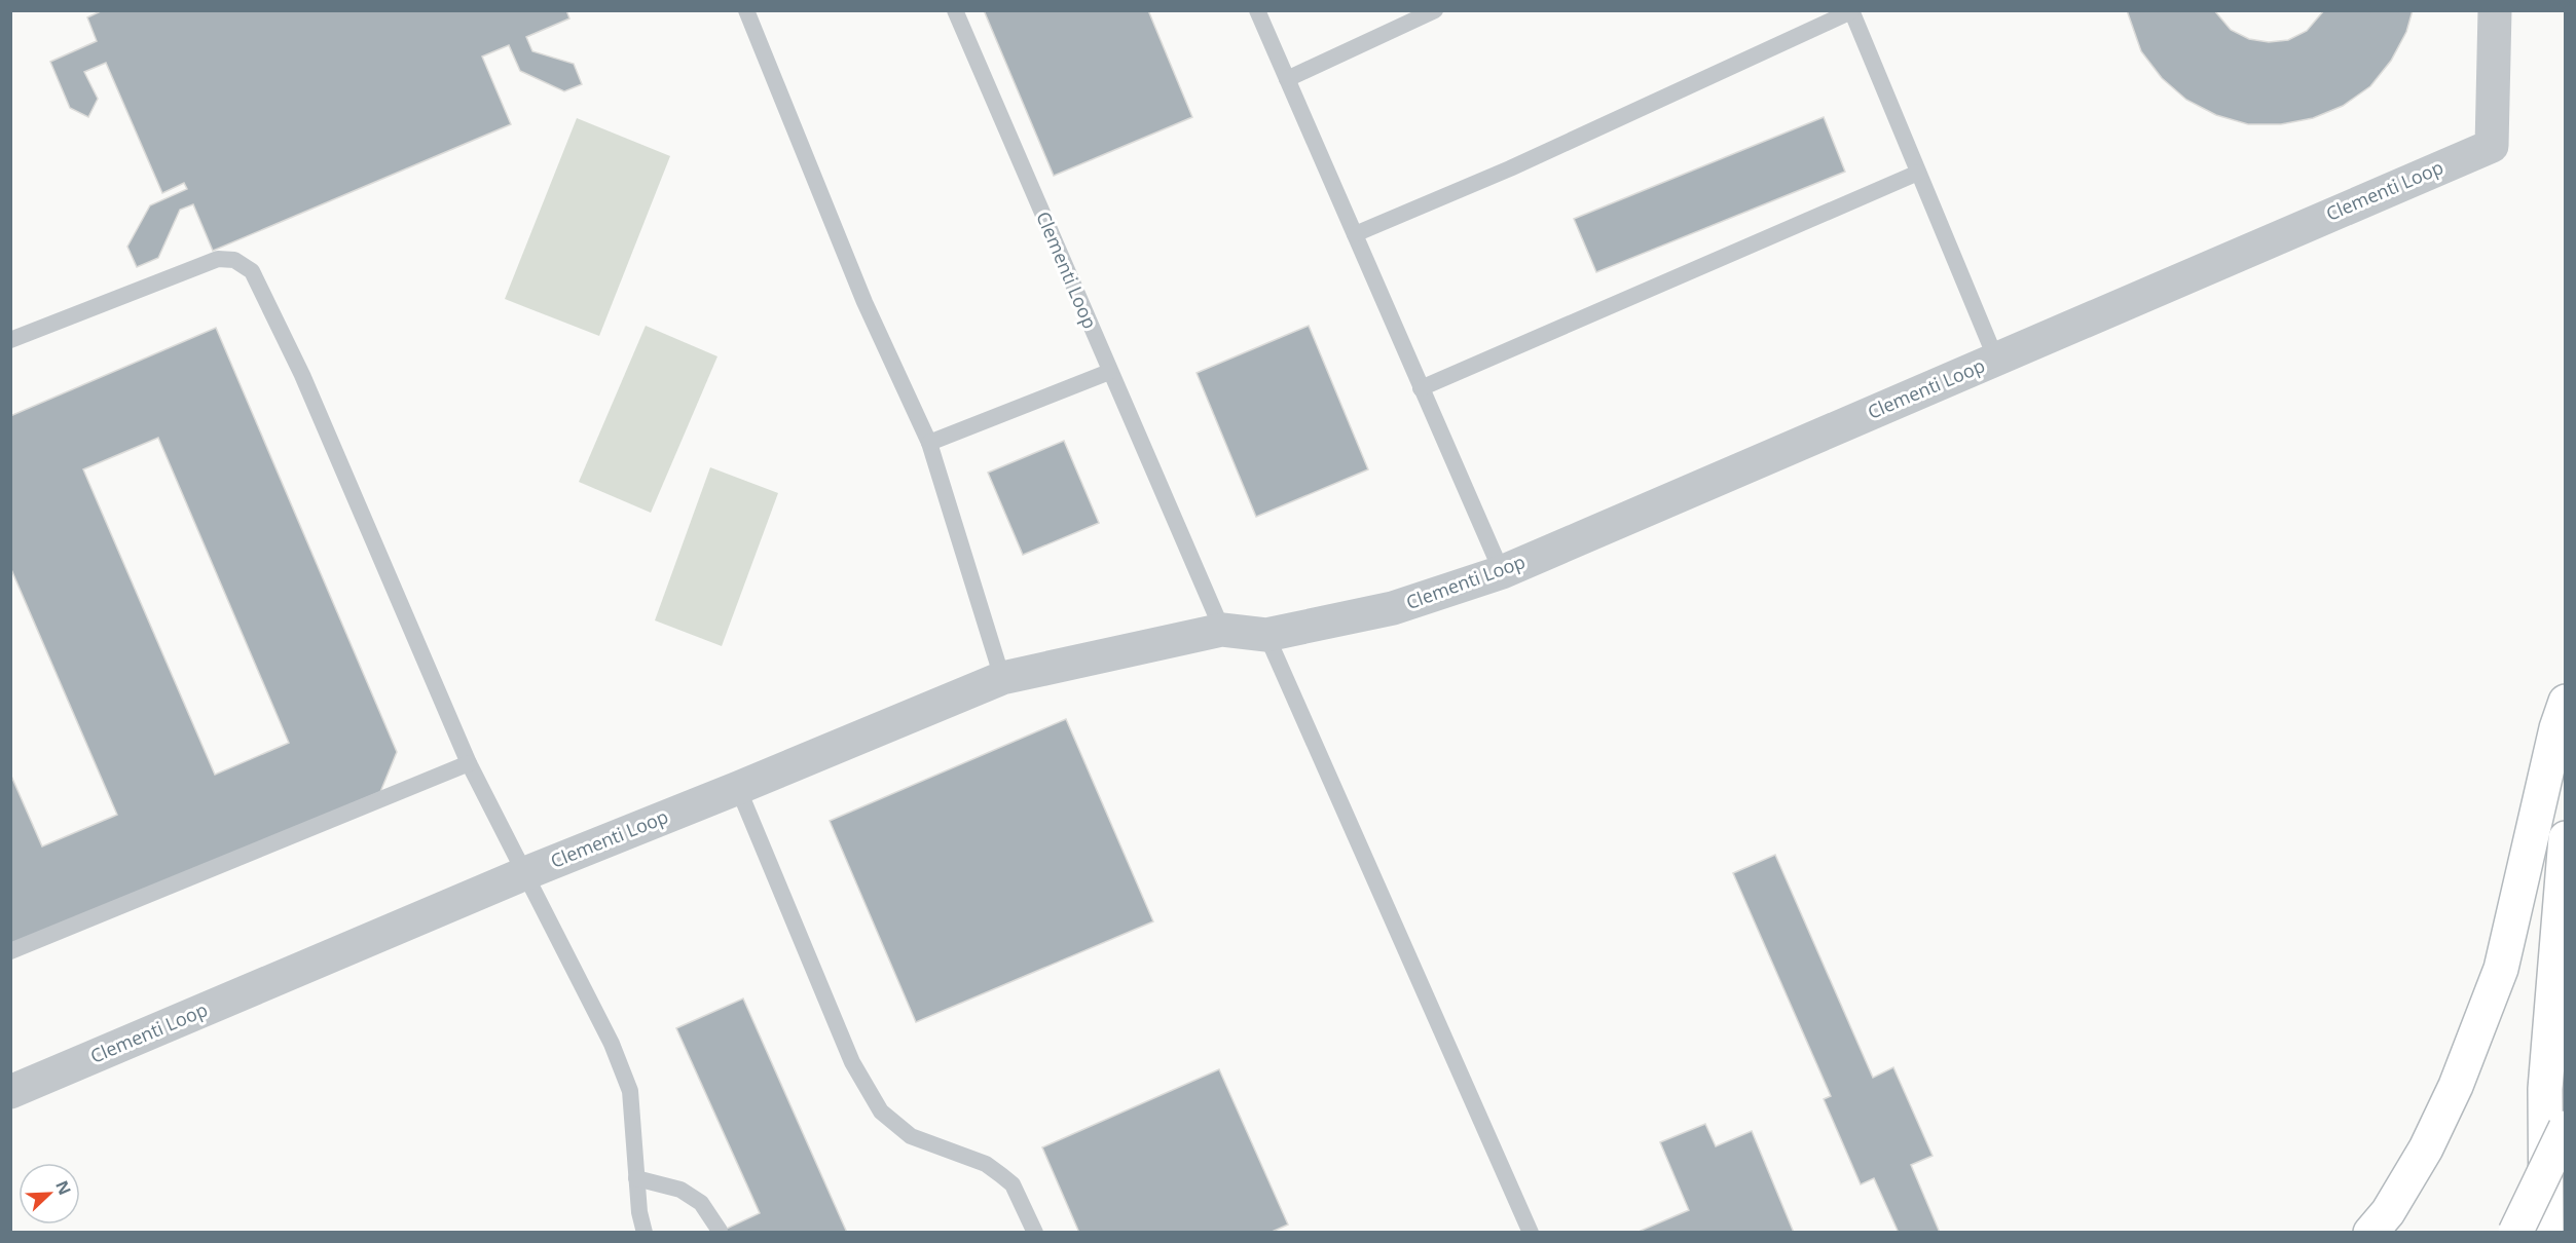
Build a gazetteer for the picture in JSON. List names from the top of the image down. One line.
{"streets":{"street":["Clementi Loop"]},"north":"top right"}
